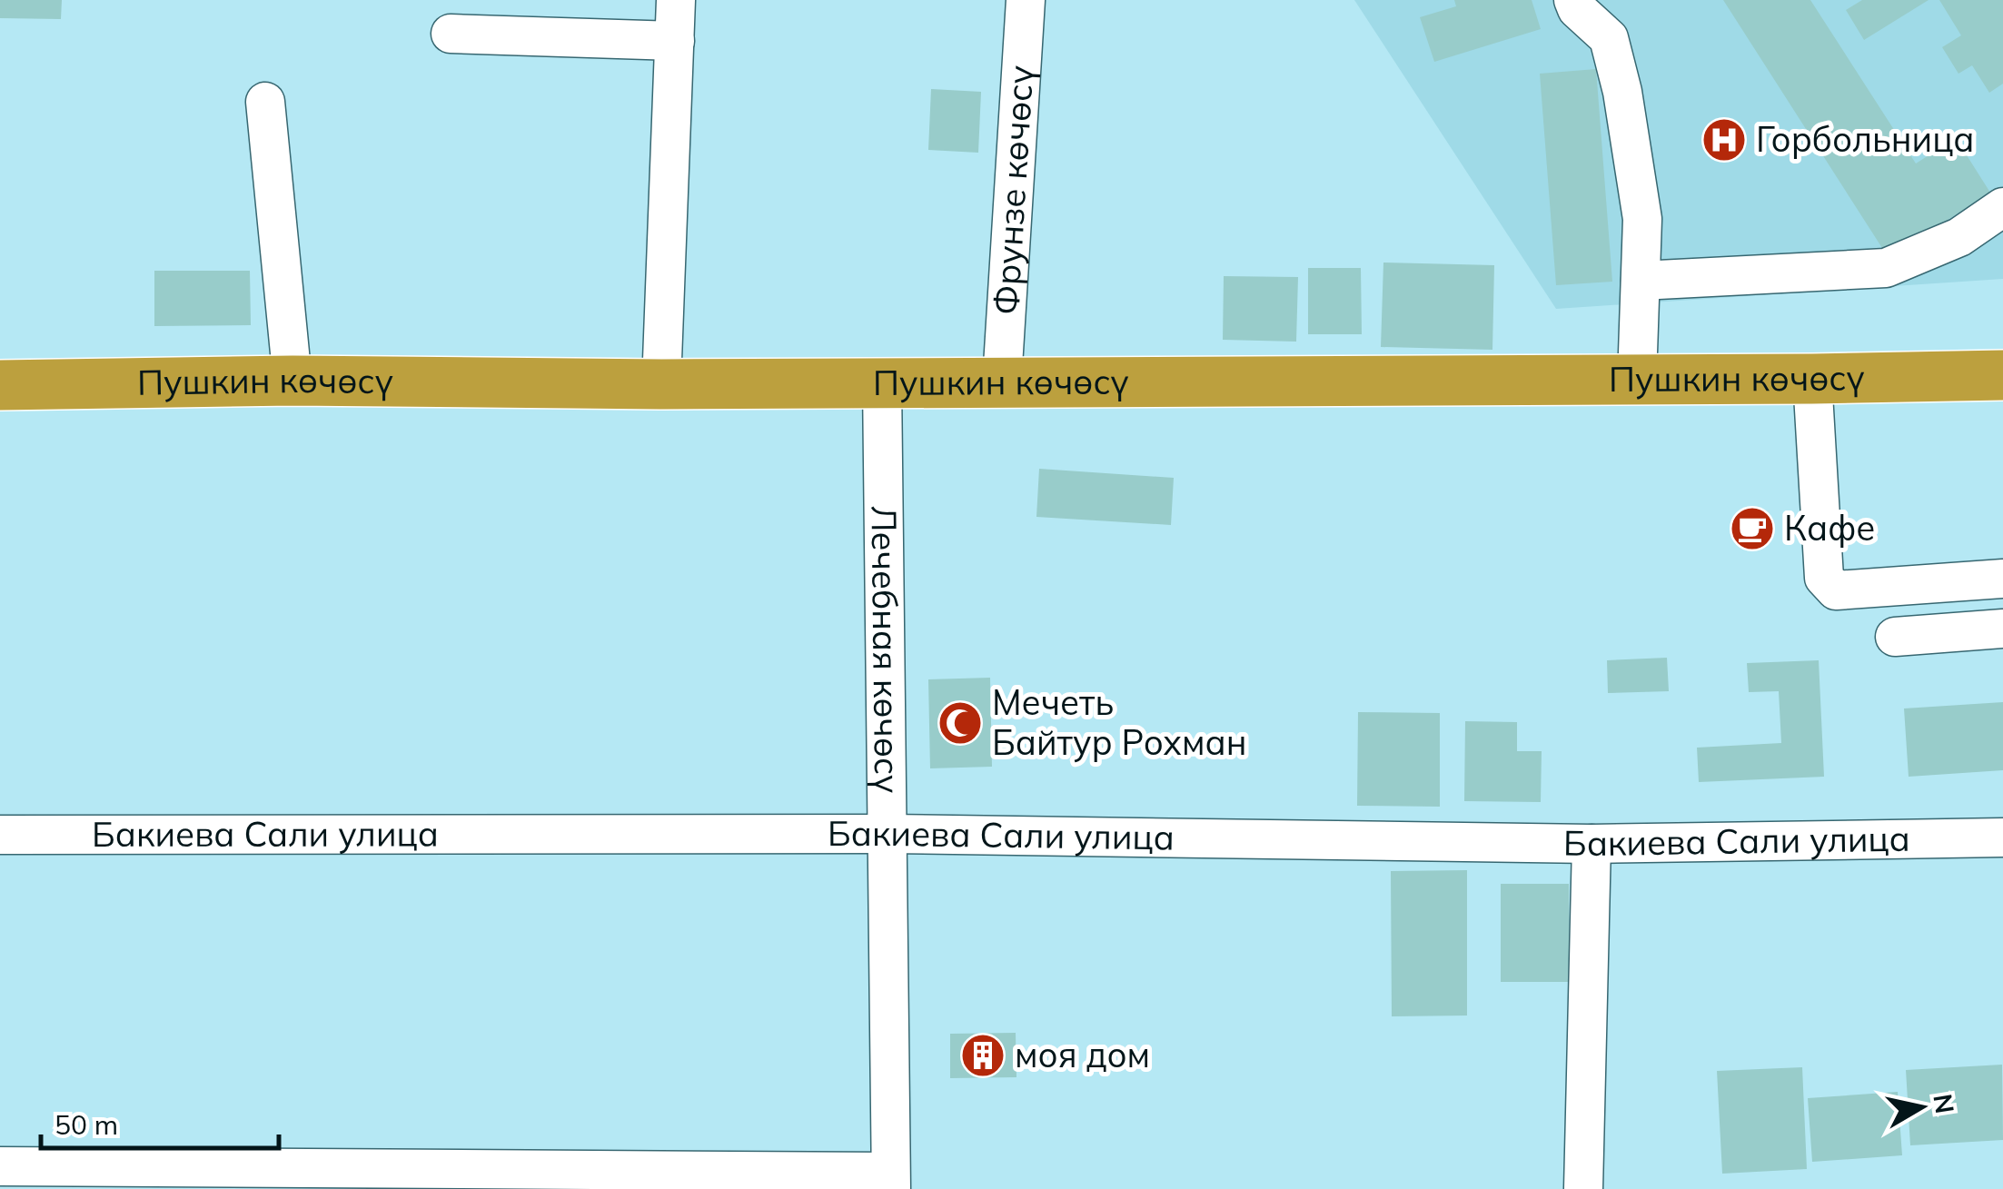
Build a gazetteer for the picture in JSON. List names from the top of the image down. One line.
{"streets":{"highway":["Пушкин көчөсү"],"street":["Фрунзе көчөсү","Лечебная көчөсү","Бакиева Сали улица"]},"crossings":[["Фрунзе көчөсү","Пушкин көчөсү"],["Пушкин көчөсү","Лечебная көчөсү"],["Лечебная көчөсү","Бакиева Сали улица"]],"places":{"hospital":["Горбольница"],"cafe":["Кафе"],"mosque":["Мечеть Байтур Рохман"],"building":["моя дом"]},"scale_bar":"50 m","north":"right"}
